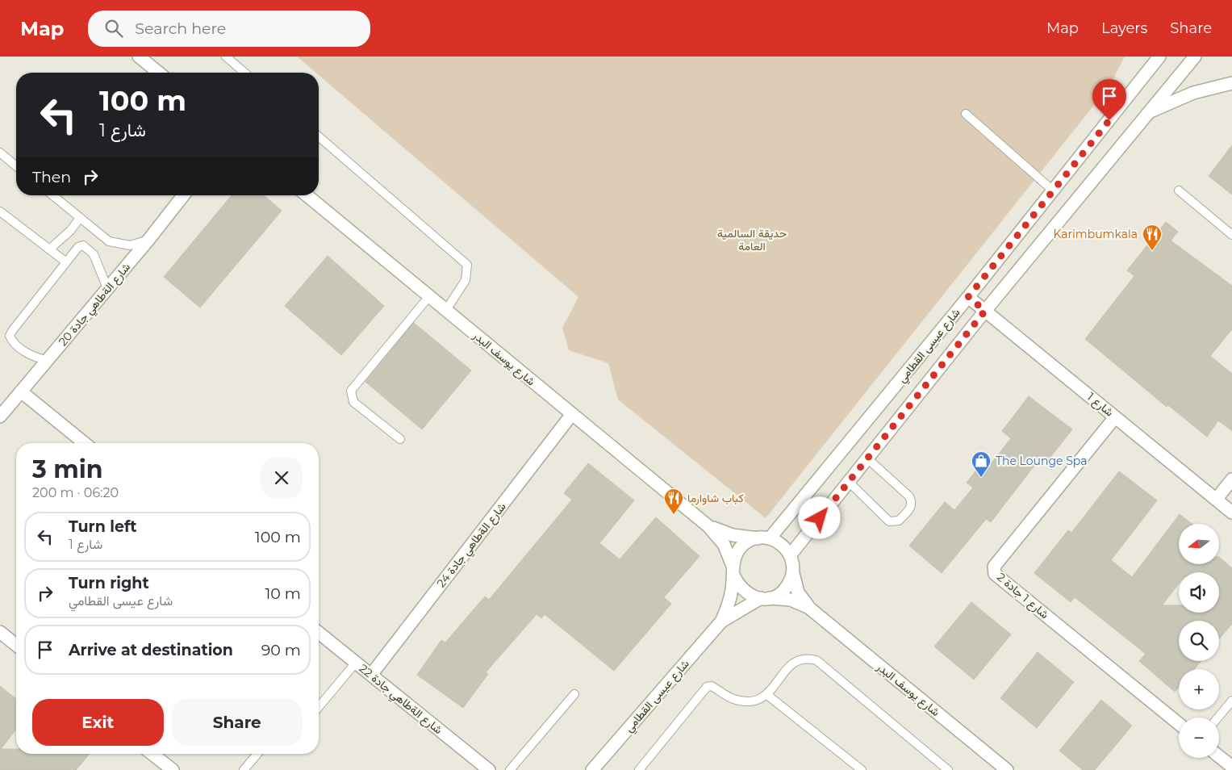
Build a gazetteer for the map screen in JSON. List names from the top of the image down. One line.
{"streets":{"street":["شارع الةطاهي جادة 20","شارع عيسى القطامي","شارع يوسف البدر","شارع 1","شارع الةطاهي جادة 24","شارع 1 جادة 2","شارع الةطاهي جادة 22"]},"crossings":[["شارع عيسى القطامي","شارع يوسف البدر"],["شارع عيسى القطامي","شارع 1"],["شارع يوسف البدر","شارع الةطاهي جادة 24"],["شارع 1","شارع 1 جادة 2"],["شارع الةطاهي جادة 24","شارع الةطاهي جادة 22"]],"parks":["حديقة السالمية العامة"],"places":{"restaurant":["Karimbumkala","كباب شاوارما"],"shop":["The Lounge Spa"]},"north":"left","page":{"header":"Map","search":"Search here","nav":["Map","Layers","Share"],"turn":["100 m","شارع 1"],"then":"Then","heading":["3 min","200 m · 06:20"],"list":[{"name":"Turn left","note":"شارع 1","value":"100 m"},{"name":"Turn right","note":"شارع عيسى القطامي","value":"10 m"},{"name":"Arrive at destination","value":"90 m"}],"map_buttons":["+","−"],"buttons":["Exit","Share"]}}
